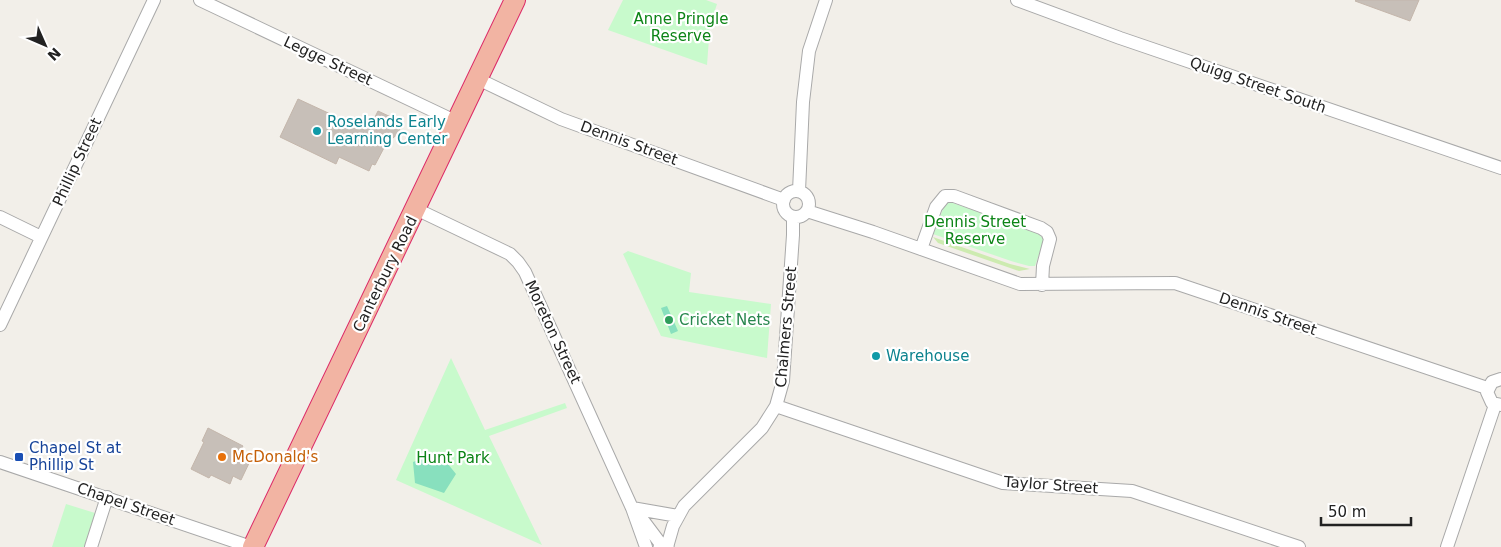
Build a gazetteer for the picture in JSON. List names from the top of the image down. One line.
{"streets":{"highway":["Canterbury Road"],"street":["Legge Street","Quigg Street South","Dennis Street","Phillip Street","Chalmers Street","Moreton Street","Taylor Street","Chapel Street"]},"crossings":[["Legge Street","Canterbury Road"],["Dennis Street","Canterbury Road"],["Dennis Street","Chalmers Street"],["Canterbury Road","Moreton Street"],["Canterbury Road","Chapel Street"],["Chalmers Street","Moreton Street"],["Chalmers Street","Taylor Street"]],"parks":["Anne Pringle Reserve","Dennis Street Reserve","Hunt Park"],"places":{"other":["Roselands Early Learning Center","Cricket Nets","Warehouse","McDonald's"],"transit":["Chapel St at Phillip St"]},"scale_bar":"50 m","north":"bottom right"}
